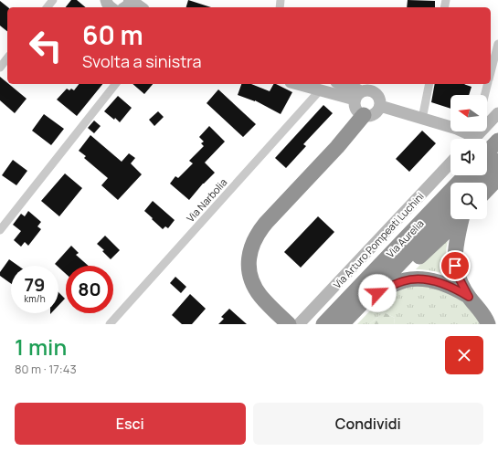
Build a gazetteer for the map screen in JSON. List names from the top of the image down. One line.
{"streets":{"highway":["Via Aurelia"],"street":["Via Narbolia","Via Arturo Pompeati Luchini"]},"north":"left","page":{"turn":["60 m","Svolta a sinistra"],"speed":"79 km/h","limit":"80","heading":["1 min","80 m · 17:43"],"buttons":["Esci","Condividi"]}}
